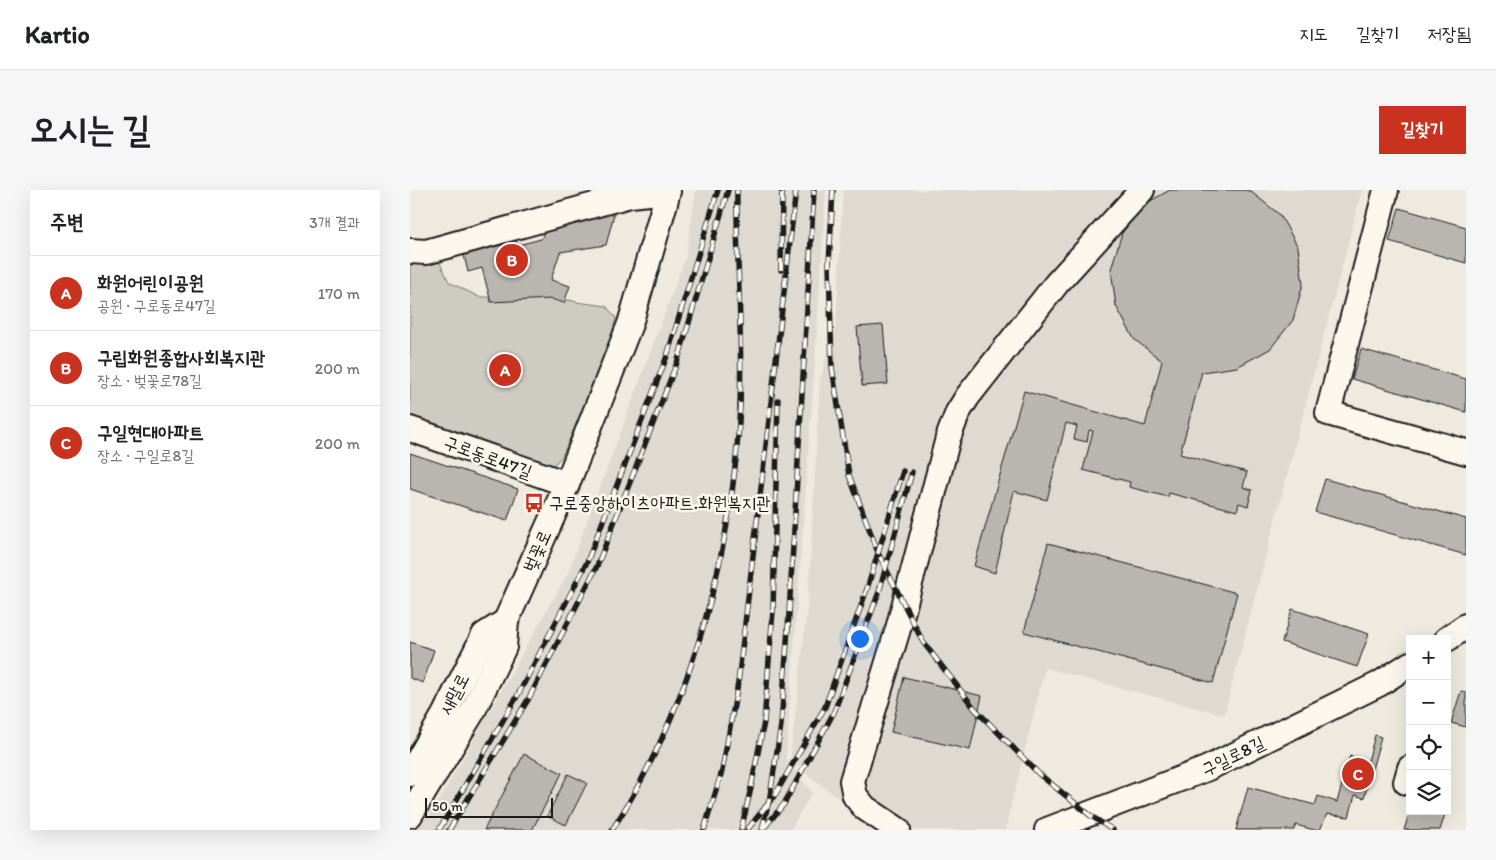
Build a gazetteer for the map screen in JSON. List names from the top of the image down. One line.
{"streets":{"street":["구로동로47길","벚꽃로","새말로","구일로8길"]},"crossings":[["구로동로47길","벚꽃로"],["벚꽃로","새말로"]],"places":{"bus stop":["구로중앙하이츠아파트.화원복지관"]},"scale_bar":"50 m","page":{"header":"Kartio","nav":["지도","길찾기","저장됨"],"buttons":"길찾기","title":"오시는 길","heading":["주변","3개 결과"],"pins":["B","A","C"],"list":[{"mark":"A","name":"화원어린이공원","note":"공원 · 구로동로47길","value":"170 m"},{"mark":"B","name":"구립화원종합사회복지관","note":"장소 · 벚꽃로78길","value":"200 m"},{"mark":"C","name":"구일현대아파트","note":"장소 · 구일로8길","value":"200 m"}],"map_buttons":["+","−"],"scale":"50 m"}}
